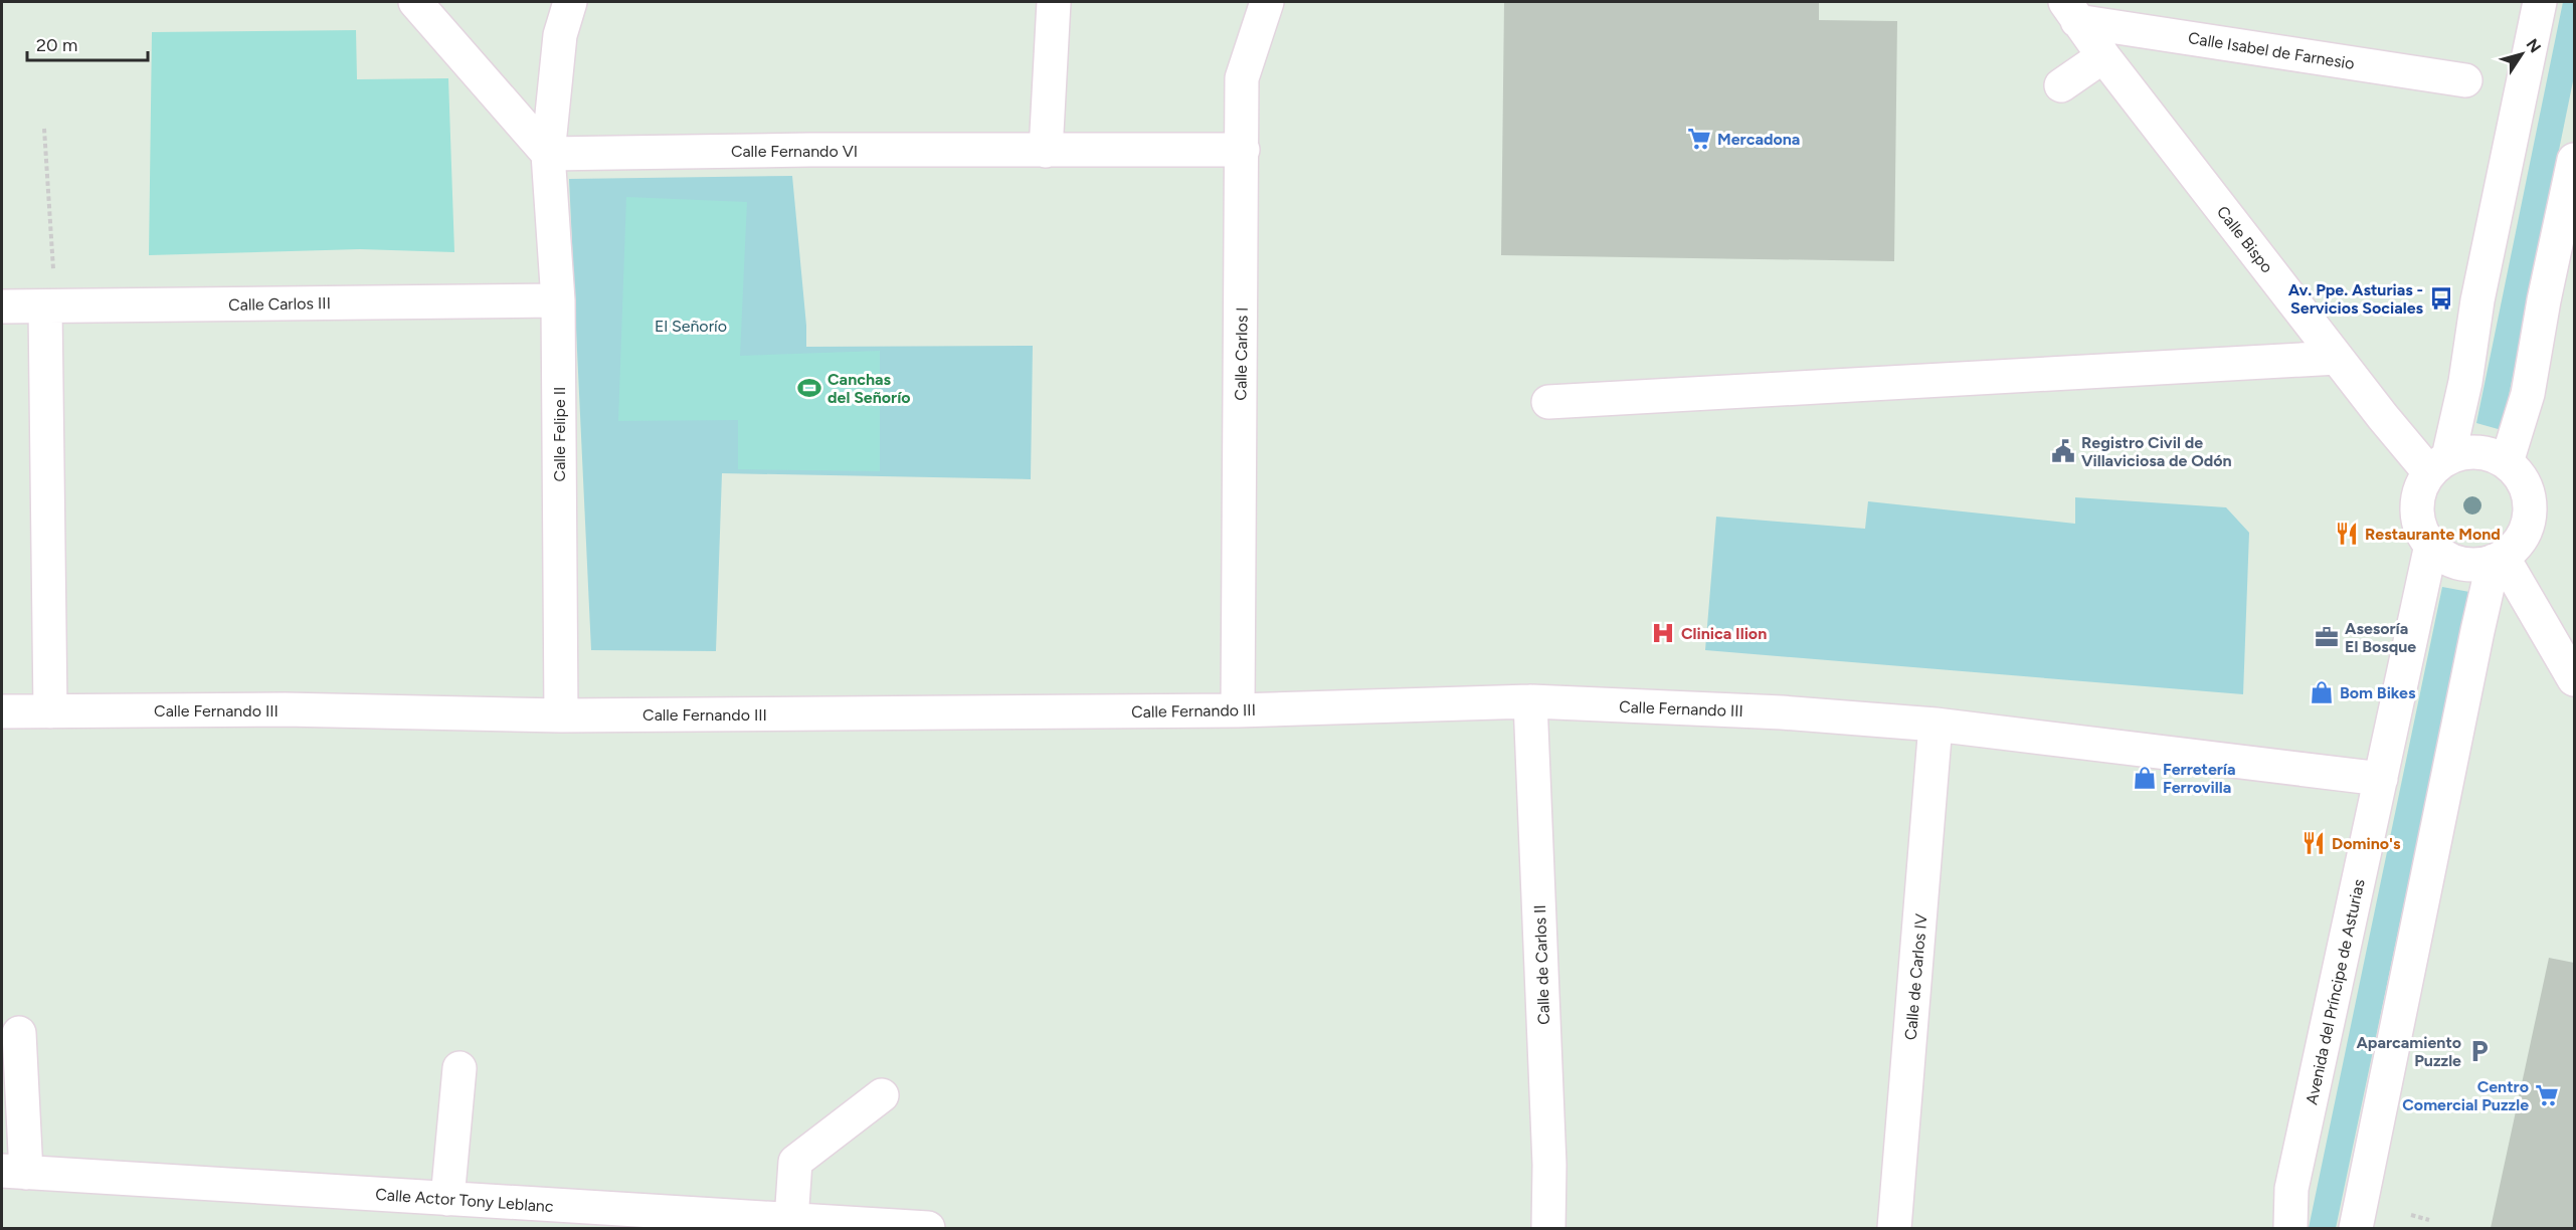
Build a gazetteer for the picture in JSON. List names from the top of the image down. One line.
{"streets":{"street":["Calle Isabel de Farnesio","Calle Fernando VI","Calle Bispo","Calle Carlos III","Calle Carlos I","Calle Felipe II","Calle Fernando III","Calle de Carlos II","Calle de Carlos IV","Avenida del Príncipe de Asturias","Calle Actor Tony Leblanc"]},"crossings":[["Calle Isabel de Farnesio","Calle Bispo"],["Calle Fernando VI","Calle Carlos I"],["Calle Fernando VI","Calle Felipe II"],["Calle Bispo","Avenida del Príncipe de Asturias"],["Calle Carlos III","Calle Felipe II"],["Calle Carlos I","Calle Fernando III"],["Calle Felipe II","Calle Fernando III"],["Calle Fernando III","Calle de Carlos II"],["Calle Fernando III","Calle de Carlos IV"],["Calle Fernando III","Avenida del Príncipe de Asturias"]],"parks":["El Señorío"],"places":{"supermarket":["Mercadona","Centro Comercial Puzzle"],"bus stop":["Av. Ppe. Asturias - Servicios Sociales"],"sports":["Canchas del Señorío"],"public building":["Registro Civil de Villaviciosa de Odón"],"restaurant":["Restaurante Mond","Domino's"],"hospital":["Clinica Ilion"],"office":["Asesoría El Bosque"],"shop":["Bom Bikes","Ferretería Ferrovilla"],"parking":["Aparcamiento Puzzle"]},"scale_bar":"20 m","north":"top right"}
